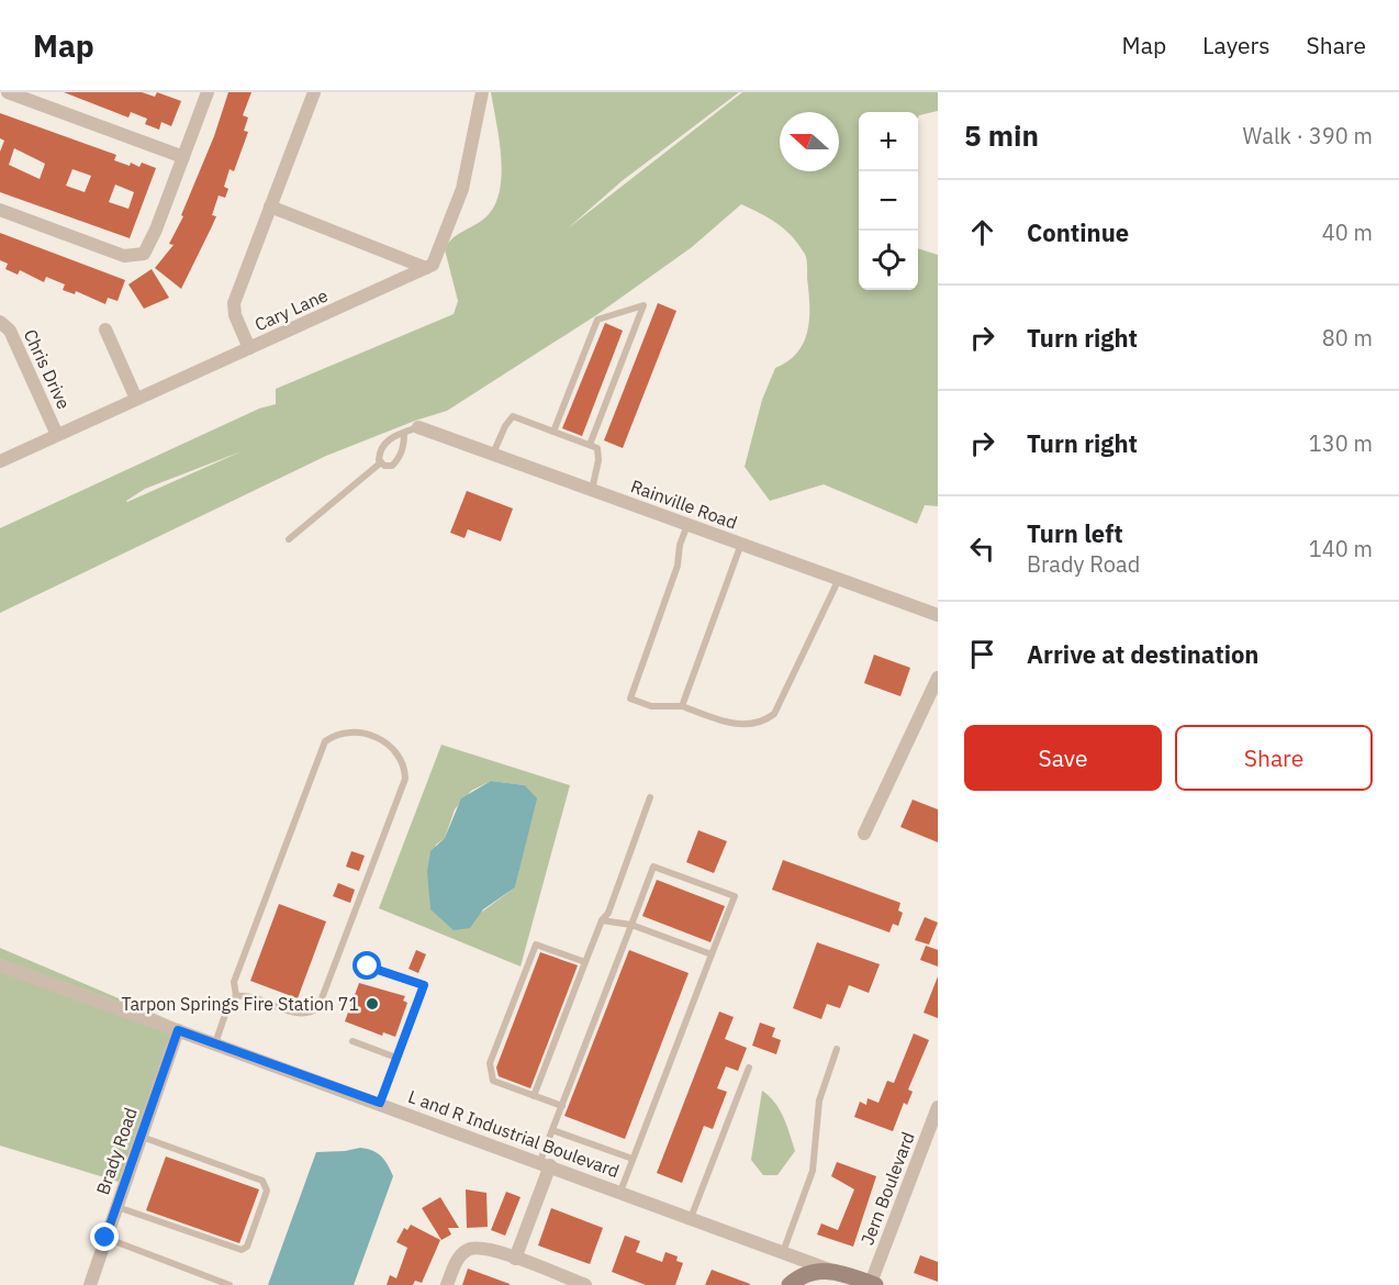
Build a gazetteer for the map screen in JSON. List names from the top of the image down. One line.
{"streets":{"street":["Cary Lane","Chris Drive","Rainville Road","L and R Industrial Boulevard","Brady Road","Jern Boulevard"]},"crossings":[["Cary Lane","Chris Drive"],["L and R Industrial Boulevard","Brady Road"]],"places":["Tarpon Springs Fire Station 71"],"north":"left","page":{"header":"Map","nav":["Map","Layers","Share"],"heading":["5 min","Walk · 390 m"],"map_buttons":["+","−"],"list":[["Continue","40 m"],["Turn right","80 m"],["Turn right","130 m"],["Turn left","Brady Road","140 m"],"Arrive at destination"],"buttons":["Save","Share"]}}
